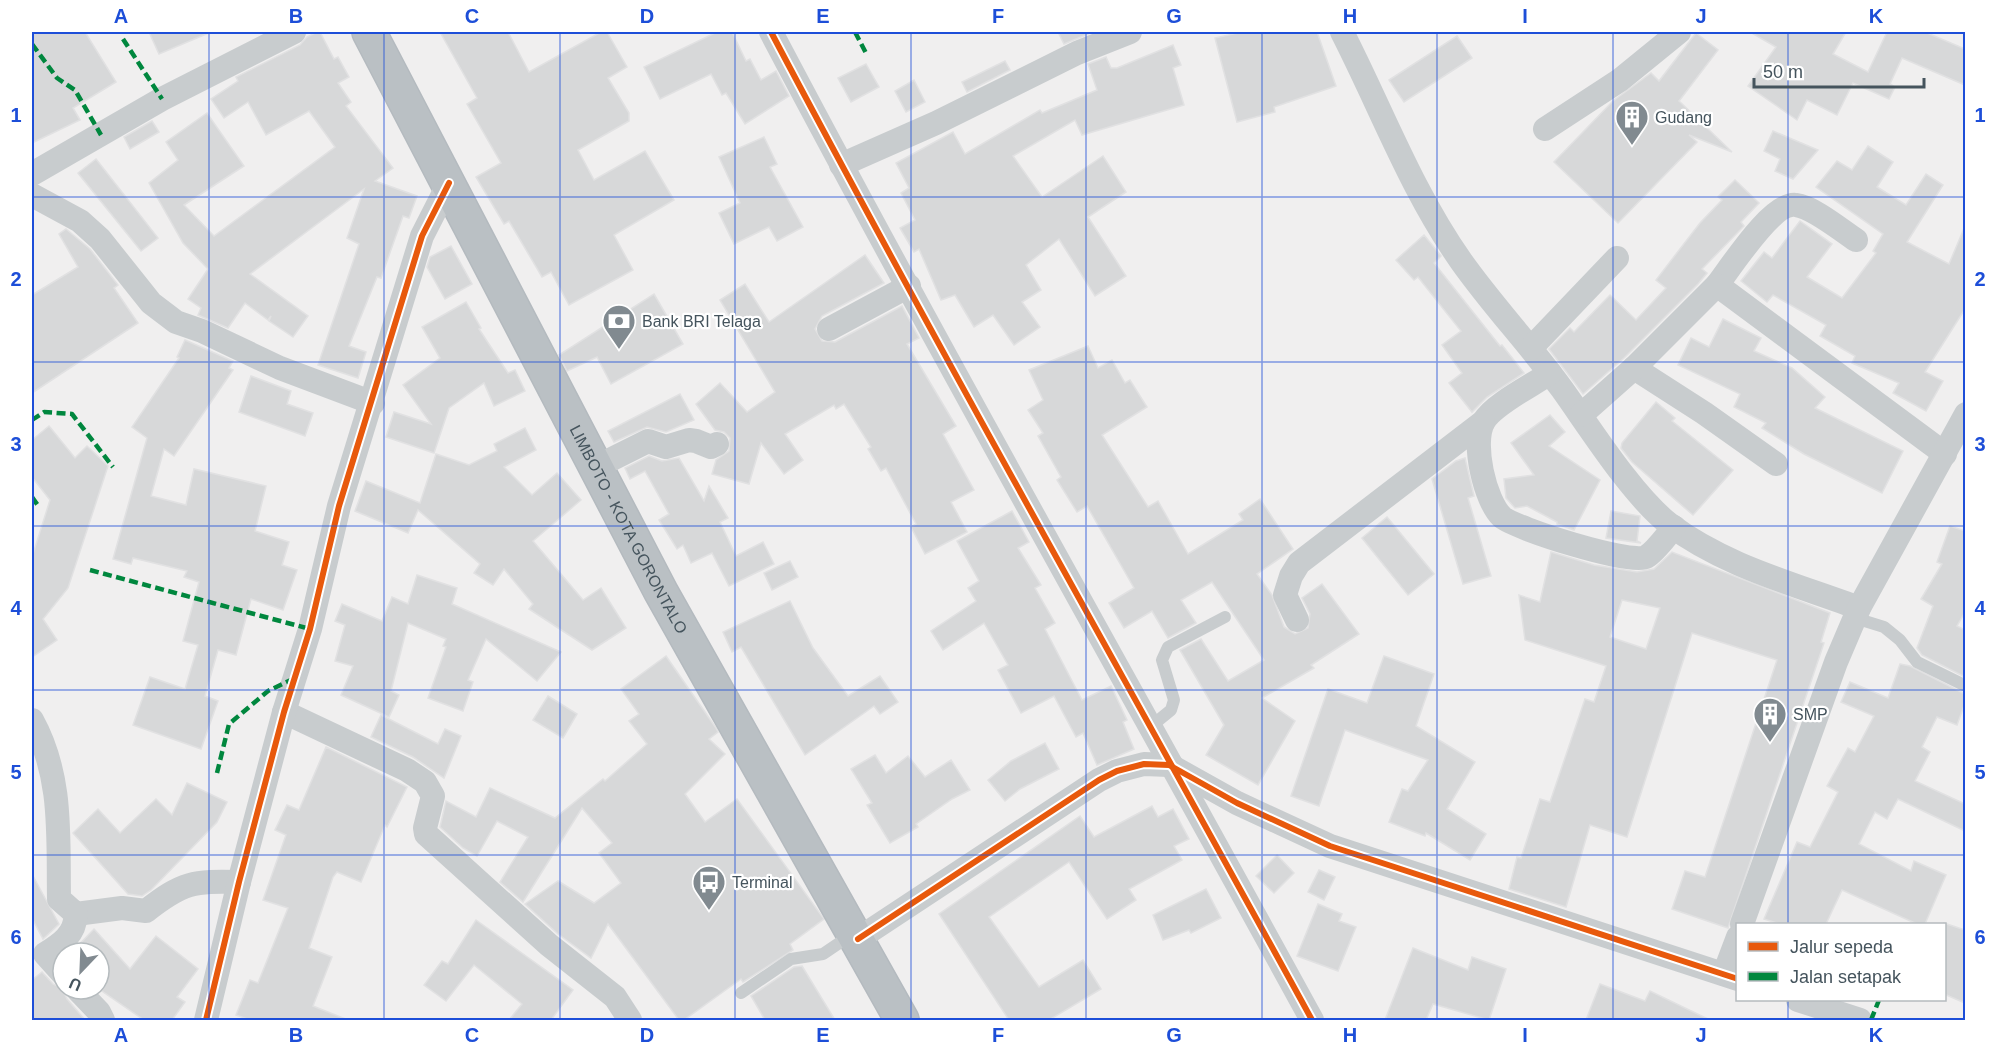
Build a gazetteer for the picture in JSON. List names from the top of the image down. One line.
{"streets":{"highway":["LIMBOTO - KOTA GORONTALO"]},"places":{"building":["Gudang","SMP"],"bank":["Bank BRI Telaga"],"bus stop":["Terminal"]},"legend":["Jalur sepeda","Jalan setapak"],"scale_bar":"50 m","north":"bottom left","grid":{"columns":["A","B","C","D","E","F","G","H","I","J","K"],"rows":["1","2","3","4","5","6"]}}
